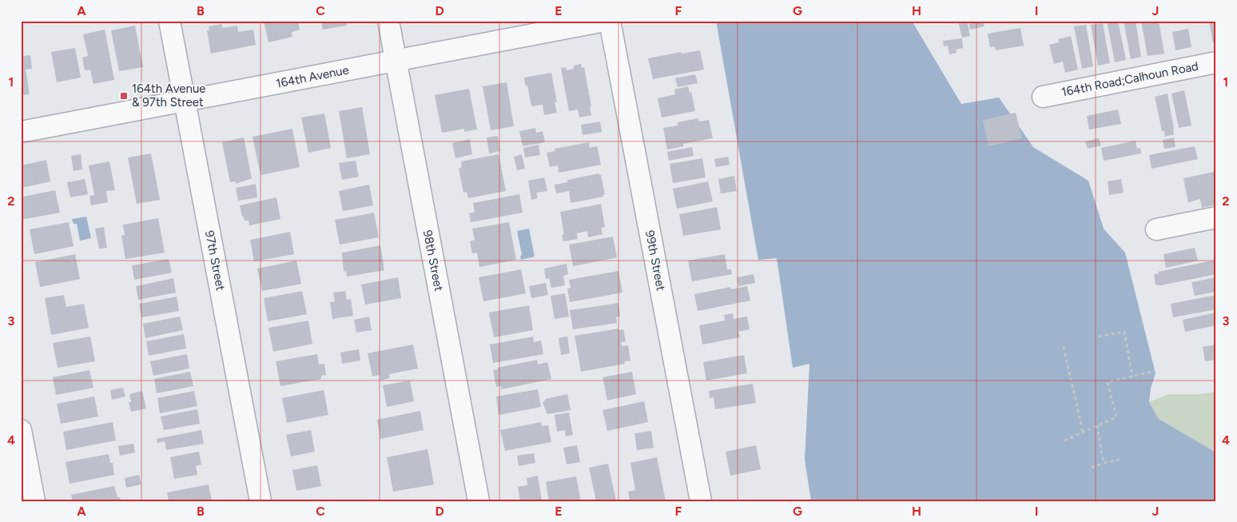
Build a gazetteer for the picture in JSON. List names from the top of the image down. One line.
{"streets":{"street":["164th Avenue","164th Road;Calhoun Road","97th Street","98th Street","99th Street"]},"crossings":[["164th Avenue","97th Street"],["164th Avenue","98th Street"]],"places":{"transit":["164th Avenue & 97th Street"]},"grid":{"columns":["A","B","C","D","E","F","G","H","I","J"],"rows":["1","2","3","4"]}}
